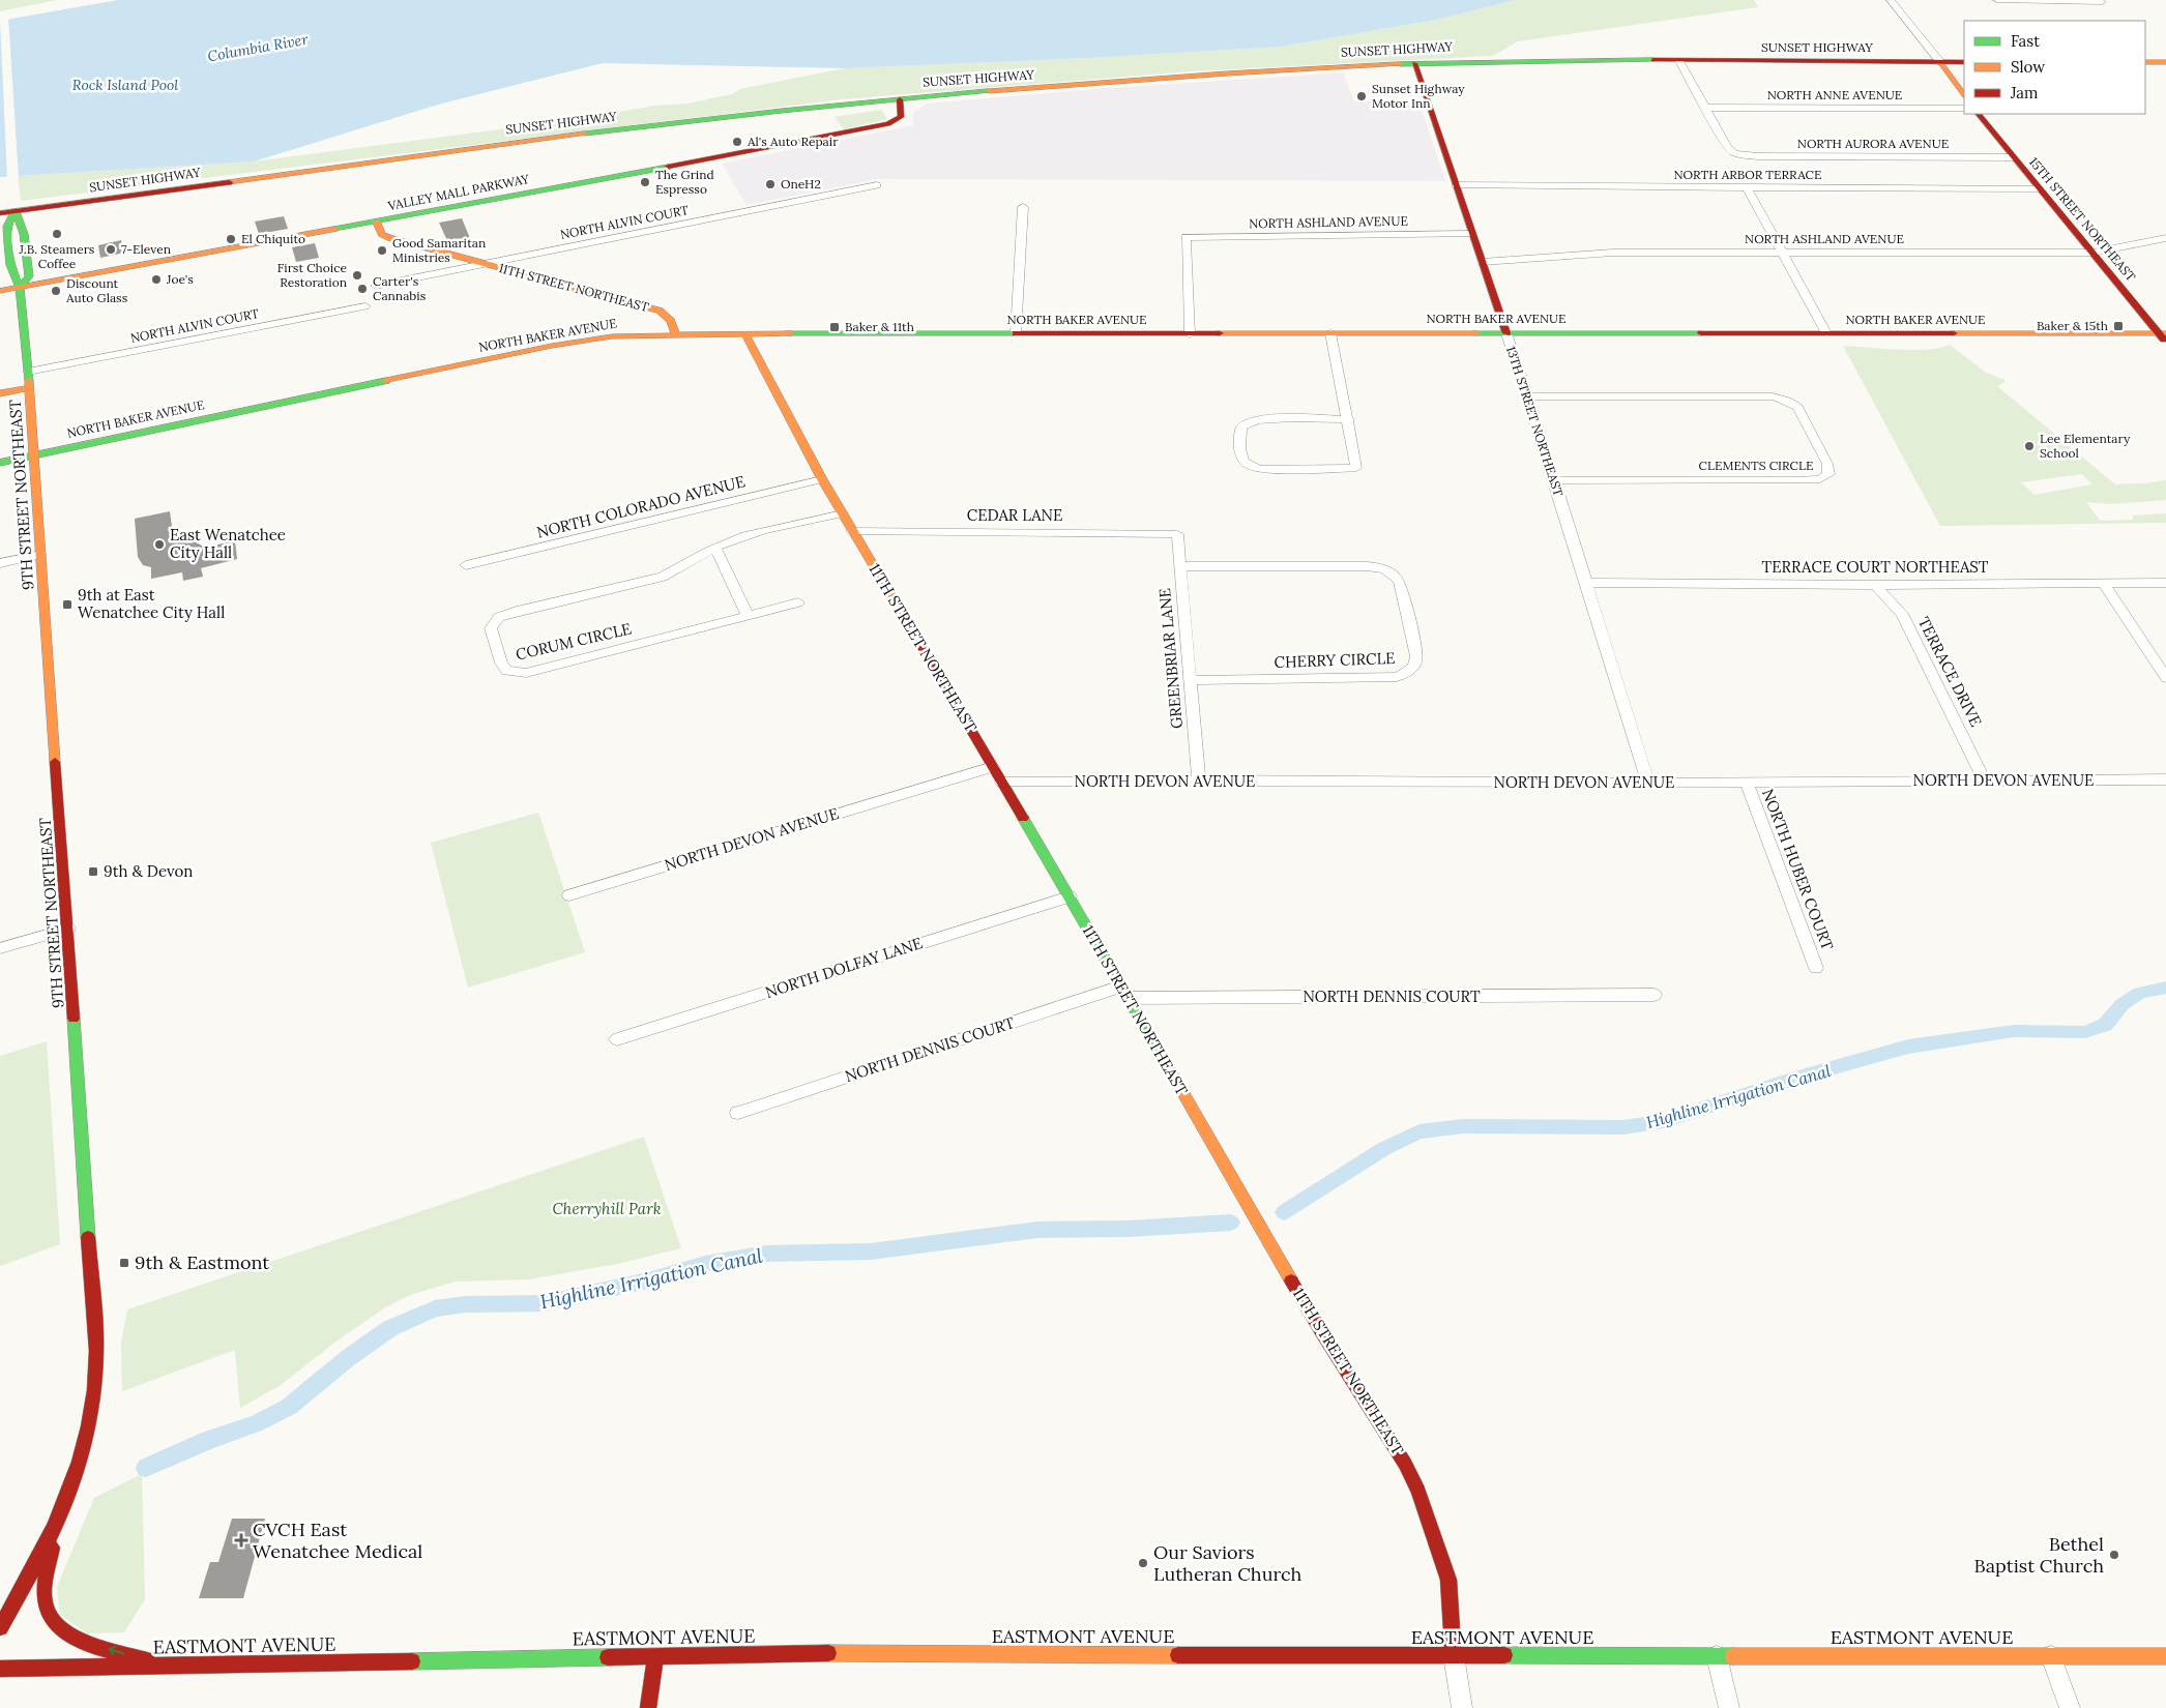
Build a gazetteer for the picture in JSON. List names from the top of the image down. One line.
{"streets":{"main road":["SUNSET HIGHWAY","VALLEY MALL PARKWAY","15TH STREET NORTHEAST","11TH STREET NORTHEAST","NORTH BAKER AVENUE","13TH STREET NORTHEAST","9TH STREET NORTHEAST","EASTMONT AVENUE"],"street":["NORTH ANNE AVENUE","NORTH AURORA AVENUE","NORTH ARBOR TERRACE","NORTH ALVIN COURT","NORTH ASHLAND AVENUE","CLEMENTS CIRCLE","NORTH COLORADO AVENUE","CEDAR LANE","TERRACE COURT NORTHEAST","CORUM CIRCLE","GREENBRIAR LANE","CHERRY CIRCLE","TERRACE DRIVE","NORTH DEVON AVENUE","NORTH HUBER COURT","NORTH DOLFAY LANE","NORTH DENNIS COURT"]},"crossings":[["SUNSET HIGHWAY","VALLEY MALL PARKWAY"],["SUNSET HIGHWAY","13TH STREET NORTHEAST"],["NORTH ANNE AVENUE","NORTH AURORA AVENUE"],["NORTH AURORA AVENUE","15TH STREET NORTHEAST"],["NORTH ARBOR TERRACE","15TH STREET NORTHEAST"],["NORTH ARBOR TERRACE","13TH STREET NORTHEAST"],["VALLEY MALL PARKWAY","11TH STREET NORTHEAST"],["VALLEY MALL PARKWAY","9TH STREET NORTHEAST"],["15TH STREET NORTHEAST","NORTH ASHLAND AVENUE"],["15TH STREET NORTHEAST","NORTH BAKER AVENUE"],["NORTH ALVIN COURT","11TH STREET NORTHEAST"],["NORTH ALVIN COURT","9TH STREET NORTHEAST"],["NORTH ASHLAND AVENUE","NORTH BAKER AVENUE"],["NORTH ASHLAND AVENUE","13TH STREET NORTHEAST"],["11TH STREET NORTHEAST","NORTH BAKER AVENUE"],["11TH STREET NORTHEAST","NORTH COLORADO AVENUE"],["11TH STREET NORTHEAST","CEDAR LANE"],["11TH STREET NORTHEAST","CORUM CIRCLE"],["11TH STREET NORTHEAST","NORTH DEVON AVENUE"],["11TH STREET NORTHEAST","NORTH DOLFAY LANE"],["11TH STREET NORTHEAST","NORTH DENNIS COURT"],["11TH STREET NORTHEAST","EASTMONT AVENUE"],["NORTH BAKER AVENUE","13TH STREET NORTHEAST"],["NORTH BAKER AVENUE","9TH STREET NORTHEAST"],["13TH STREET NORTHEAST","CLEMENTS CIRCLE"],["13TH STREET NORTHEAST","TERRACE COURT NORTHEAST"],["13TH STREET NORTHEAST","NORTH DEVON AVENUE"],["CEDAR LANE","GREENBRIAR LANE"],["TERRACE COURT NORTHEAST","TERRACE DRIVE"],["GREENBRIAR LANE","CHERRY CIRCLE"],["GREENBRIAR LANE","NORTH DEVON AVENUE"],["TERRACE DRIVE","NORTH DEVON AVENUE"],["NORTH DEVON AVENUE","NORTH HUBER COURT"]],"water":["Columbia River","Rock Island Pool","Highline Irrigation Canal"],"parks":["Cherryhill Park"],"places":{"other":["Sunset Highway Motor Inn","Al's Auto Repair","The Grind Espresso","OneH2","J.B. Steamers Coffee","El Chiquito","7-Eleven","Good Samaritan Ministries","First Choice Restoration","Joe's","Carter's Cannabis","Discount Auto Glass","Lee Elementary School","East Wenatchee City Hall","Bethel Baptist Church","Our Saviors Lutheran Church"],"transit":["Baker & 15th","Baker & 11th","9th at East Wenatchee City Hall","9th & Devon","9th & Eastmont"],"health":["CVCH East Wenatchee Medical"]},"legend":["Fast","Slow","Jam"]}
